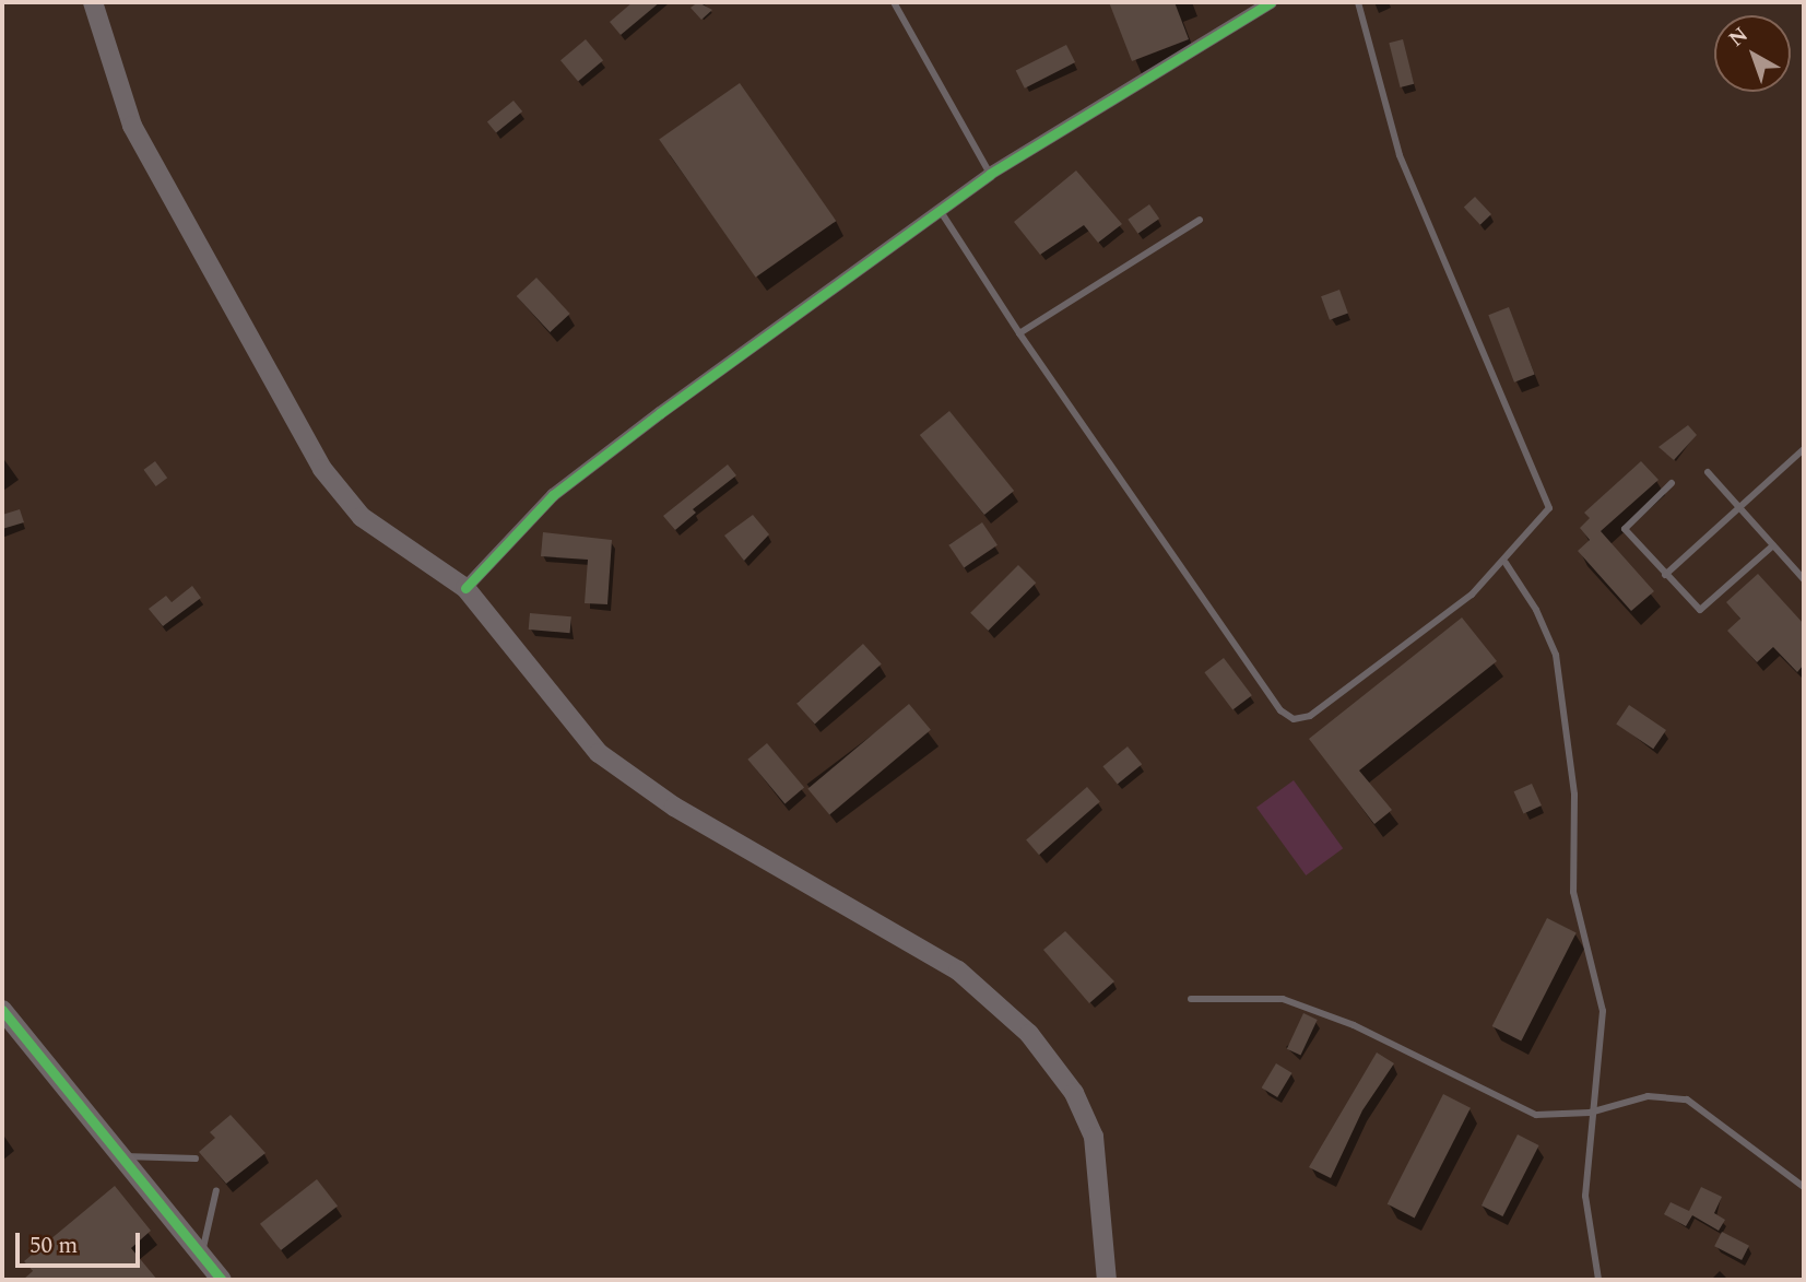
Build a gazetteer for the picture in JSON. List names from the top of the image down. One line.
{"scale_bar":"50 m","north":"top left"}
